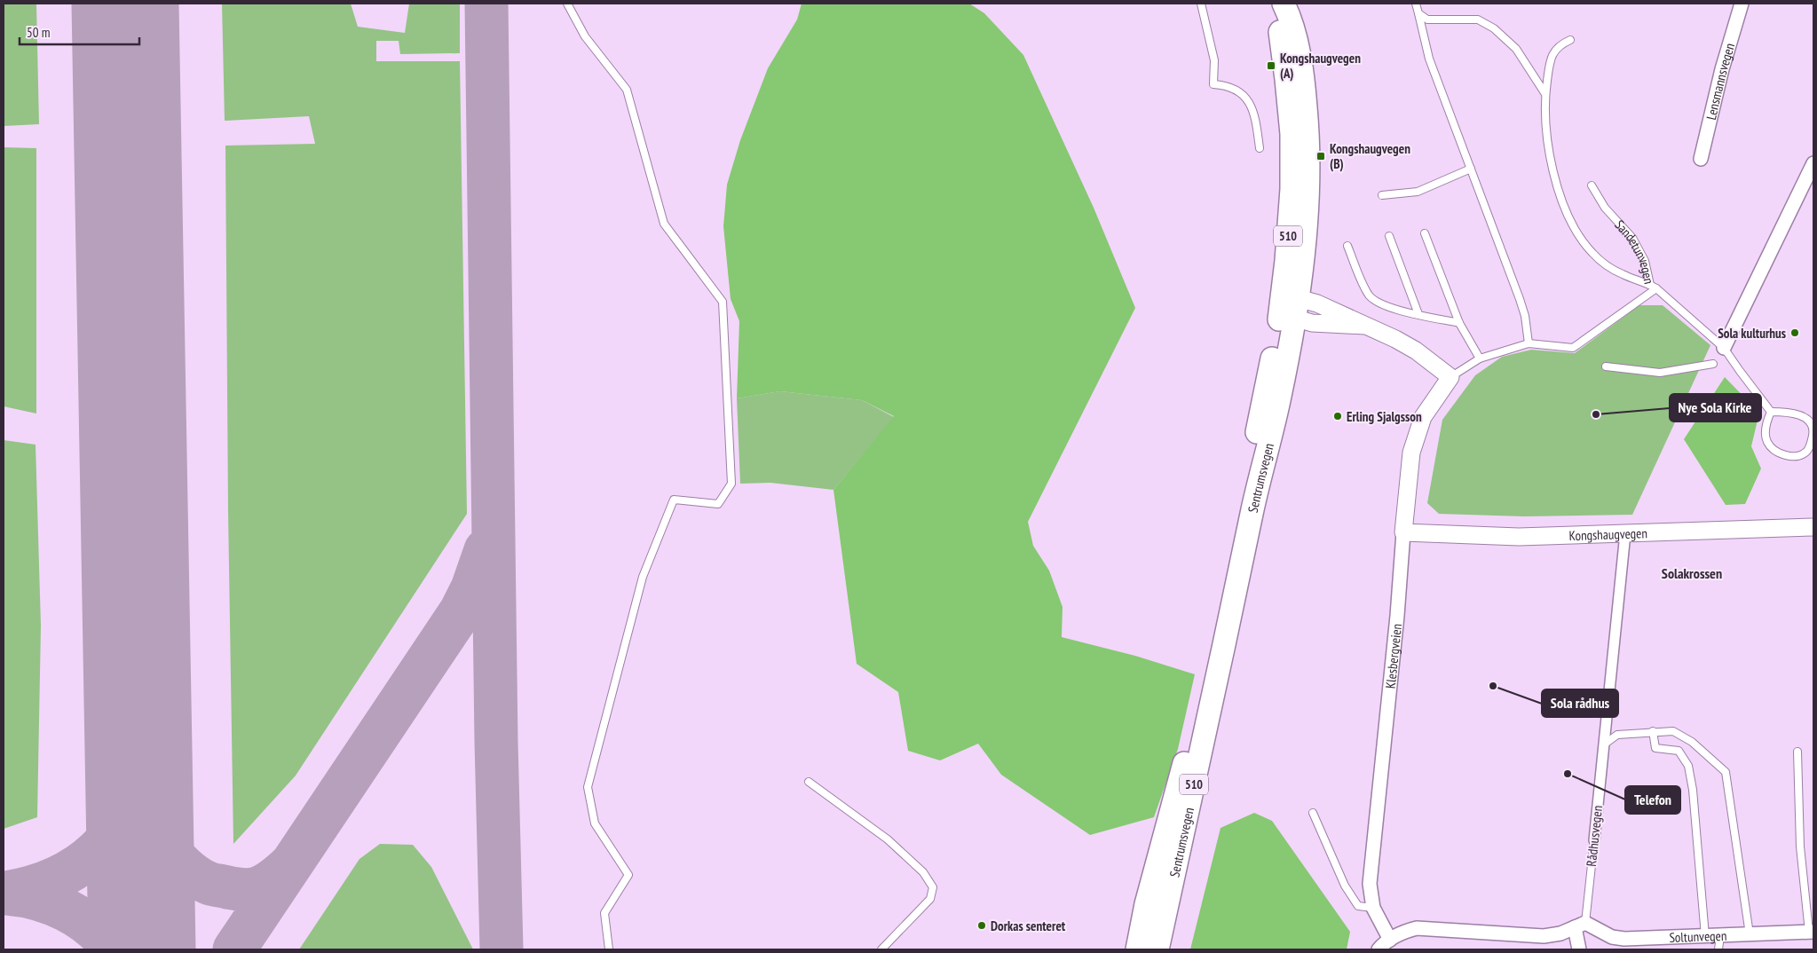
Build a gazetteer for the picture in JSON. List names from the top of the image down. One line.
{"streets":{"main road":["510","Sentrumsvegen"],"street":["Lensmannsvegen","Kongshaugvegen","Klesbergveien","Rådhusvegen","Soltunvegen"],"lane":["Sandetunvegen"]},"crossings":[["Kongshaugvegen","Klesbergveien"],["Kongshaugvegen","Rådhusvegen"],["Rådhusvegen","Soltunvegen"]],"districts":["Solakrossen"],"places":{"transit":["Kongshaugvegen (A)","Kongshaugvegen (B)"],"other":["Sola kulturhus","Nye Sola Kirke","Erling Sjalgsson","Sola rådhus","Telefon","Dorkas senteret"]},"scale_bar":"50 m"}
